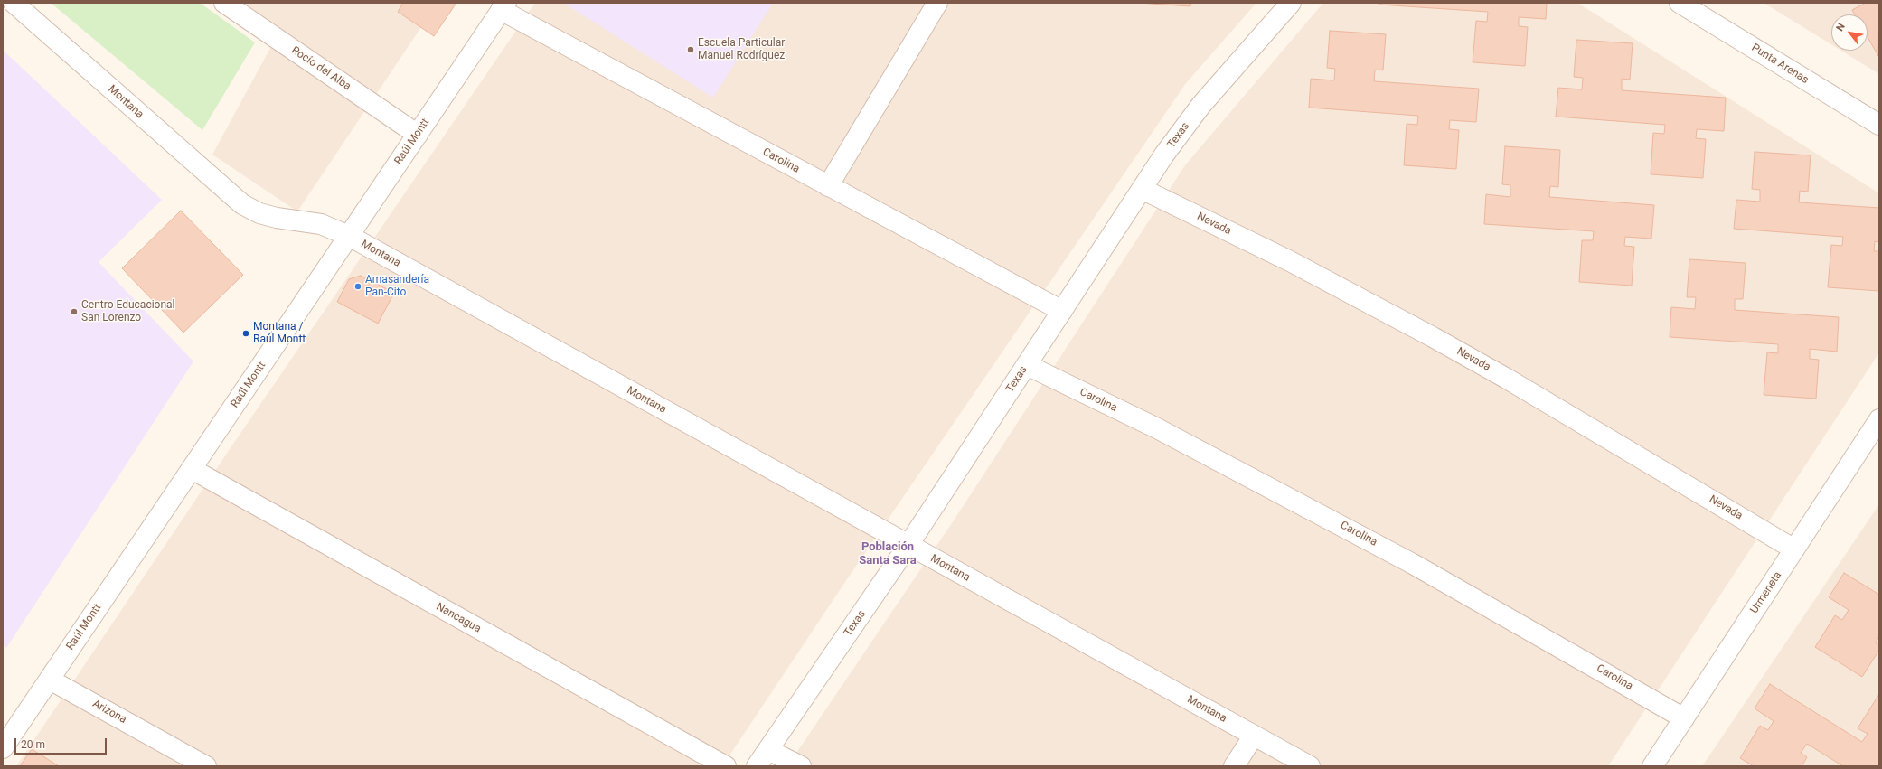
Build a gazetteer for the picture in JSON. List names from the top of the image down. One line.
{"streets":{"street":["Punta Arenas","Rocío del Alba","Montana","Texas","Raúl Montt","Carolina","Nevada","Urmeneta","Nancagua","Arizona"]},"crossings":[["Rocío del Alba","Raúl Montt"],["Montana","Texas"],["Montana","Raúl Montt"],["Texas","Carolina"],["Texas","Nevada"],["Raúl Montt","Carolina"],["Raúl Montt","Nancagua"],["Raúl Montt","Arizona"],["Carolina","Urmeneta"],["Nevada","Urmeneta"]],"districts":["Población Santa Sara"],"places":["Escuela Particular Manuel Rodríguez","Amasandería Pan-Cito","Centro Educacional San Lorenzo","Montana / Raúl Montt"],"scale_bar":"20 m","north":"top left"}
